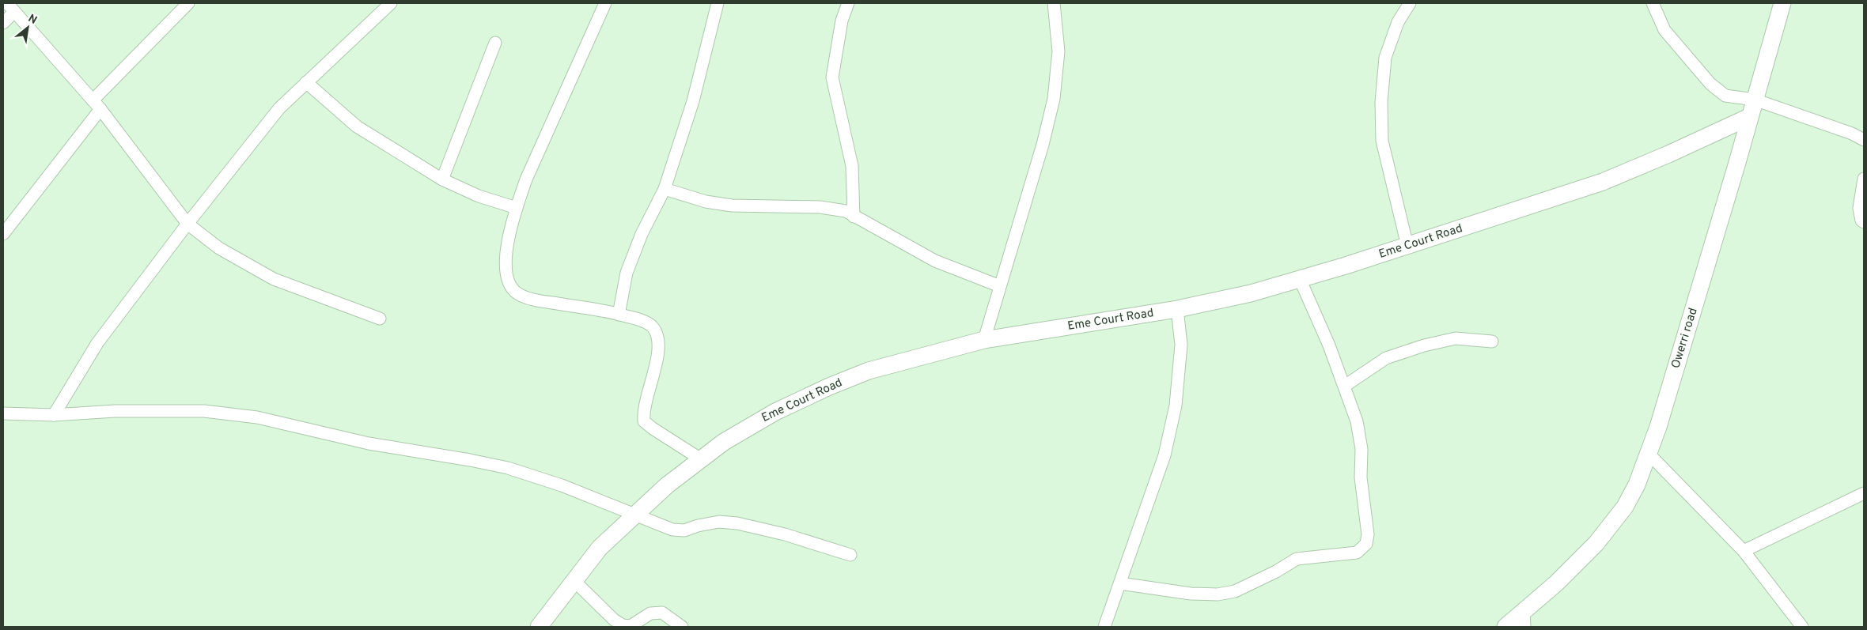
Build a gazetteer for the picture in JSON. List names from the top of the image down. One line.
{"streets":{"street":["Eme Court Road","Owerri road"]},"crossings":[["Eme Court Road","Owerri road"]],"north":"top right"}
